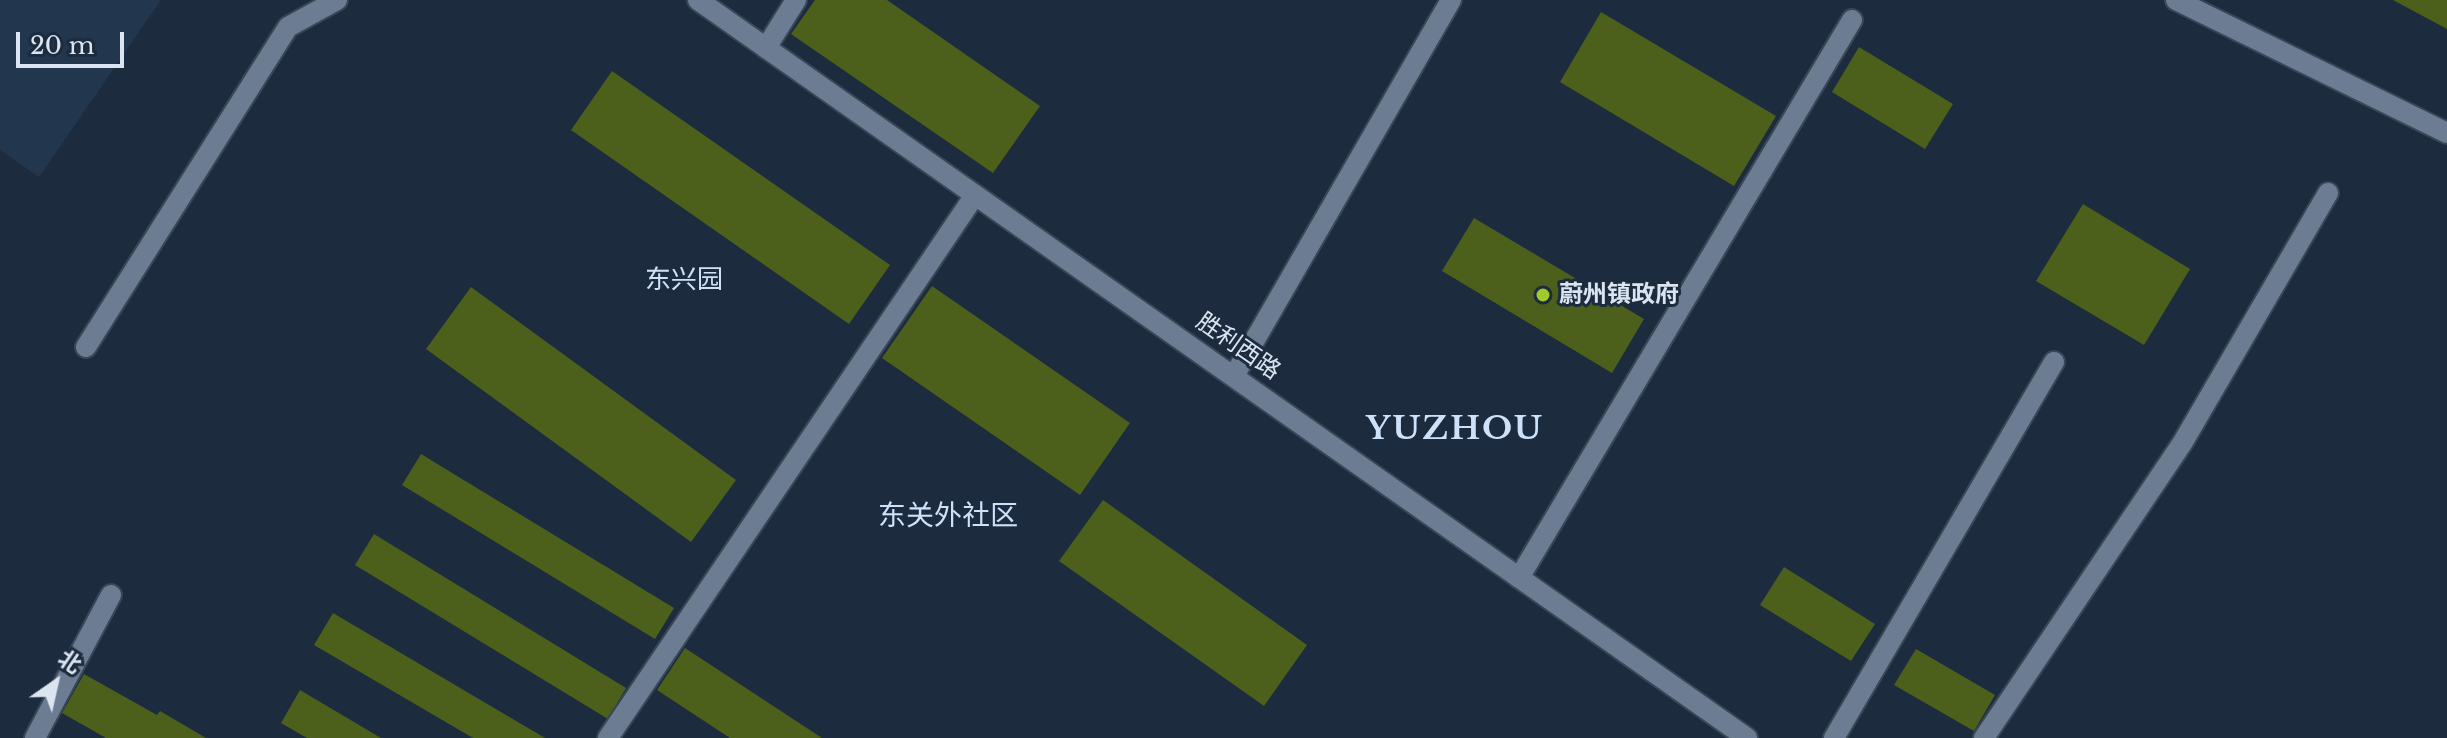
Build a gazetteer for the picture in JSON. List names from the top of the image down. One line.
{"streets":{"street":["胜利西路"]},"districts":["东兴园","YUZHOU","东关外社区"],"places":["蔚州镇政府"],"scale_bar":"20 m","north":"top right"}
